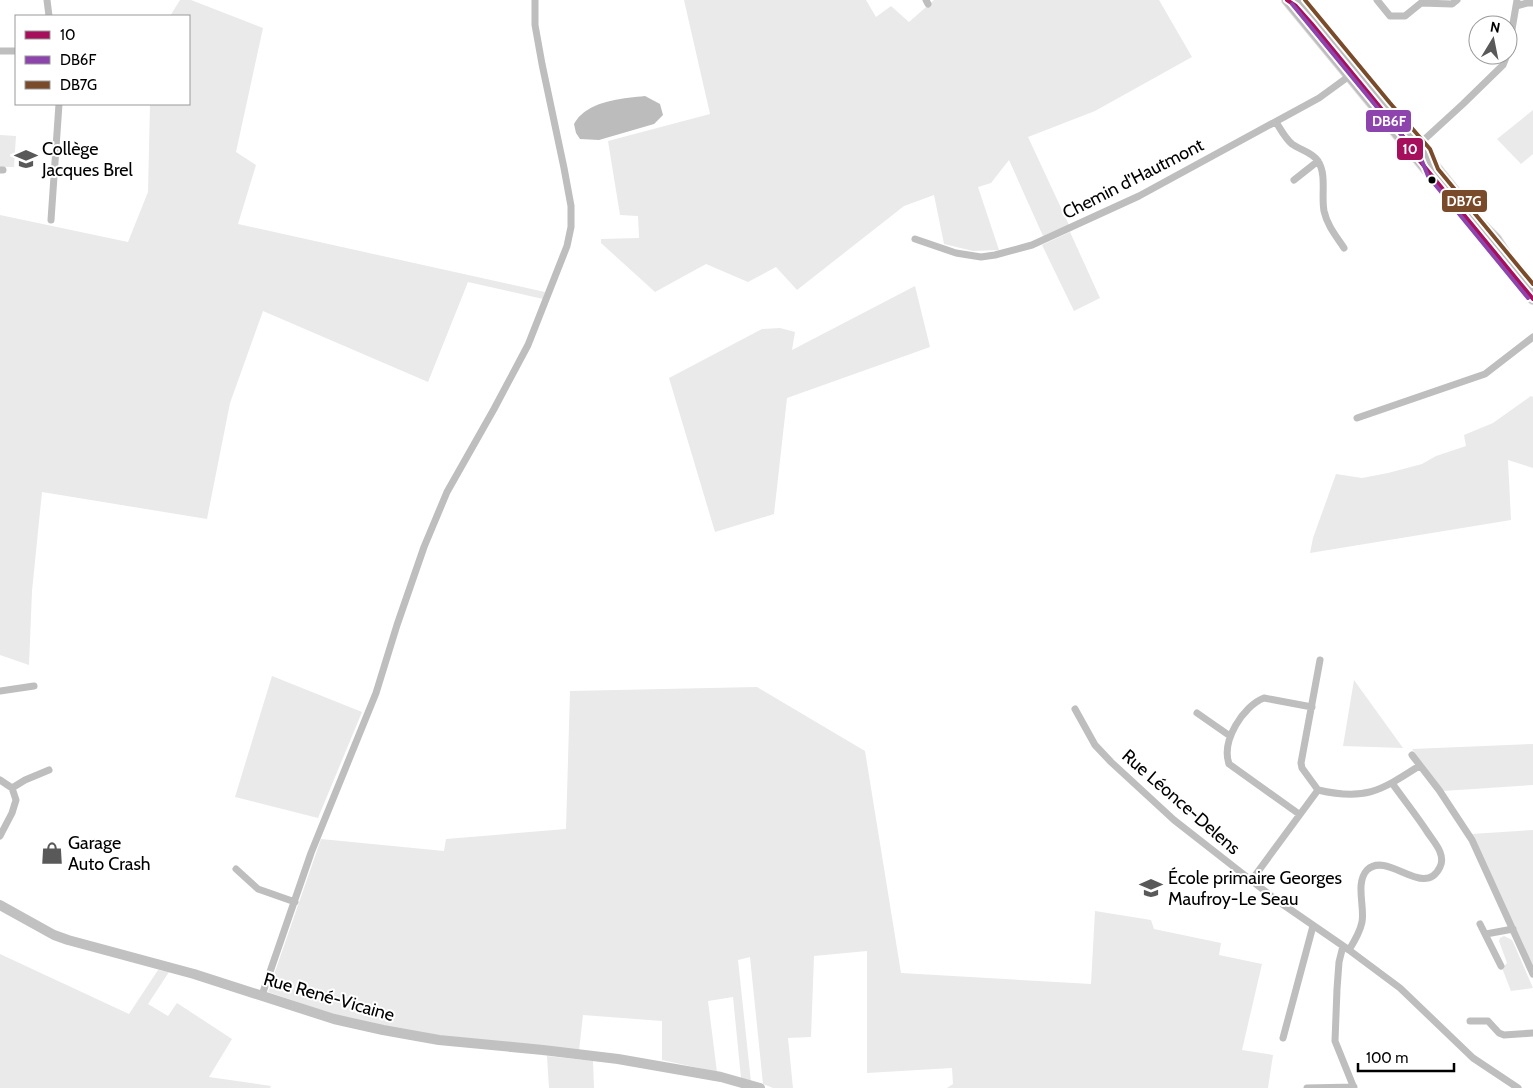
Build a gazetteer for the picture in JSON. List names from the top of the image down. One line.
{"streets":{"street":["Chemin d'Hautmont","Rue Léonce-Delens","Rue René-Vicaine"]},"places":{"school or university":["Collège Jacques Brel","École primaire Georges Maufroy-Le Seau"],"shop":["Garage Auto Crash"]},"lines":["transit line 10","transit line DB7G","transit line DB6F"],"legend":["10","DB6F","DB7G"],"scale_bar":"100 m","north":"top"}
